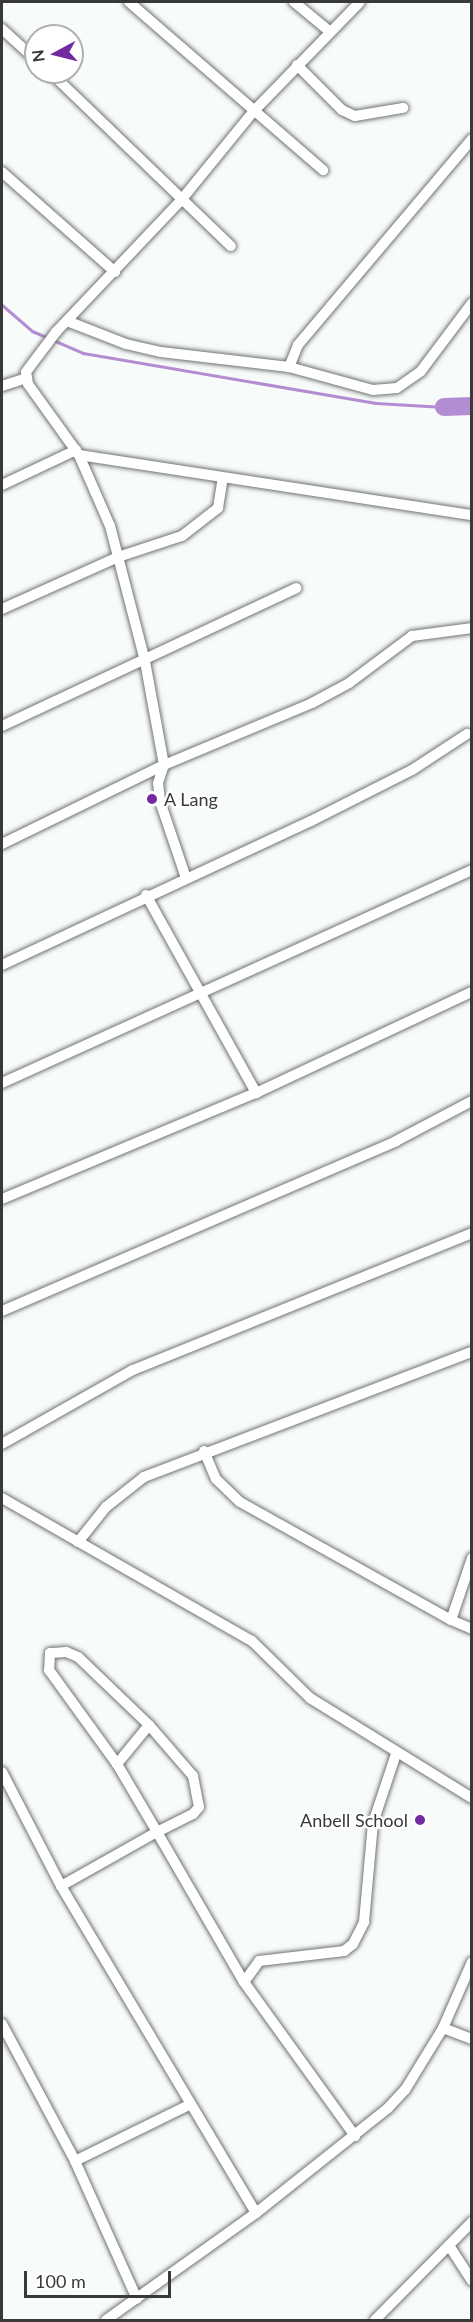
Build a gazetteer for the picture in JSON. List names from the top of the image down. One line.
{"places":["A Lang","Anbell School"],"scale_bar":"100 m","north":"left"}
